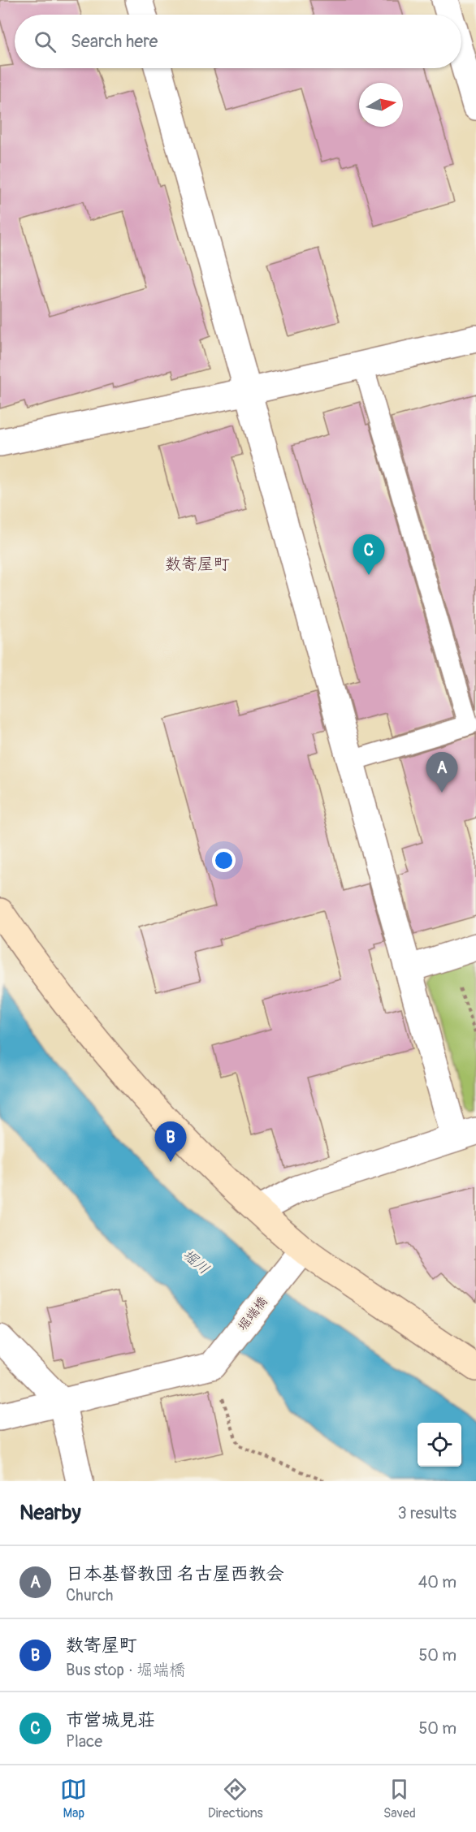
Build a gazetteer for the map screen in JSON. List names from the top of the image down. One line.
{"streets":{"street":["堀端橋"]},"districts":["数寄屋町"],"water":["堀川"],"north":"right","page":{"search":"Search here","pins":["C","A","B"],"heading":["Nearby","3 results"],"list":[{"mark":"A","name":"日本基督教団 名古屋西教会","note":"Church","value":"40 m"},{"mark":"B","name":"数寄屋町","note":"Bus stop · 堀端橋","value":"50 m"},{"mark":"C","name":"市営城見荘","note":"Place","value":"50 m"}],"nav":["Map","Directions","Saved"]}}
